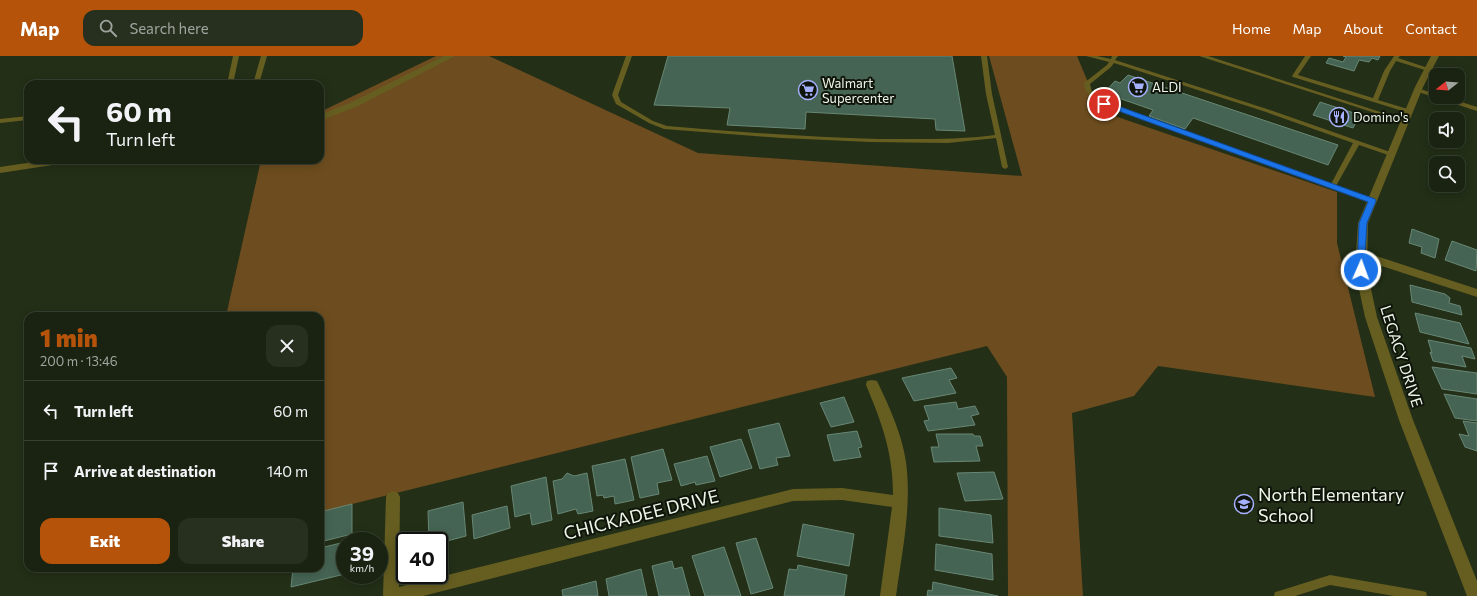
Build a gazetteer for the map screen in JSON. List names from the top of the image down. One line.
{"streets":{"street":["LEGACY DRIVE","CHICKADEE DRIVE"]},"places":{"supermarket":["ALDI","Walmart Supercenter"],"restaurant":["Domino's"],"school or university":["North Elementary School"]},"north":"left","page":{"header":"Map","search":"Search here","nav":["Home","Map","About","Contact"],"turn":["60 m","Turn left"],"heading":["1 min","200 m · 13:46"],"list":[{"name":"Turn left","value":"60 m"},{"name":"Arrive at destination","value":"140 m"}],"buttons":["Exit","Share"],"speed":"39 km/h","limit":"40"}}
